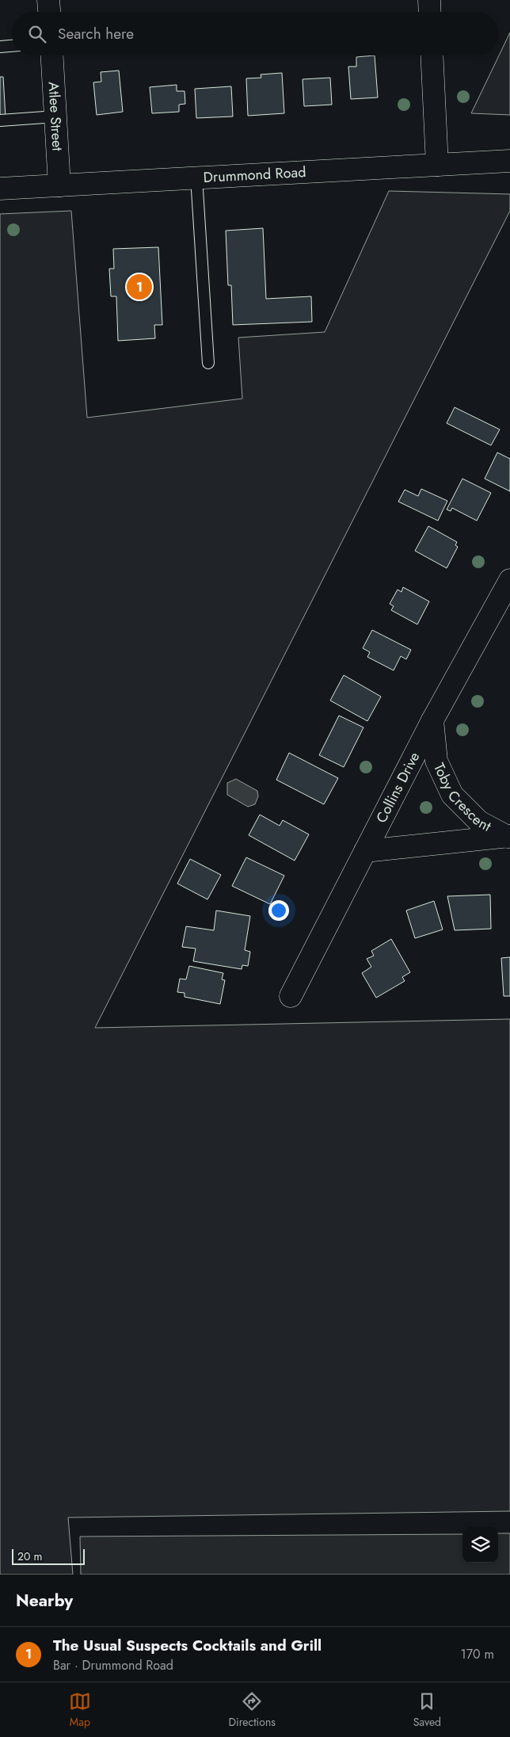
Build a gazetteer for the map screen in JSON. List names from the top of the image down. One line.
{"streets":{"street":["Atlee Street","Drummond Road","Collins Drive","Toby Crescent"]},"crossings":[["Atlee Street","Drummond Road"],["Collins Drive","Toby Crescent"]],"scale_bar":"20 m","page":{"search":"Search here","pins":"1","scale":"20 m","heading":"Nearby","list":[{"mark":"1","name":"The Usual Suspects Cocktails and Grill","note":"Bar · Drummond Road","value":"170 m"}],"nav":["Map","Directions","Saved"]}}
